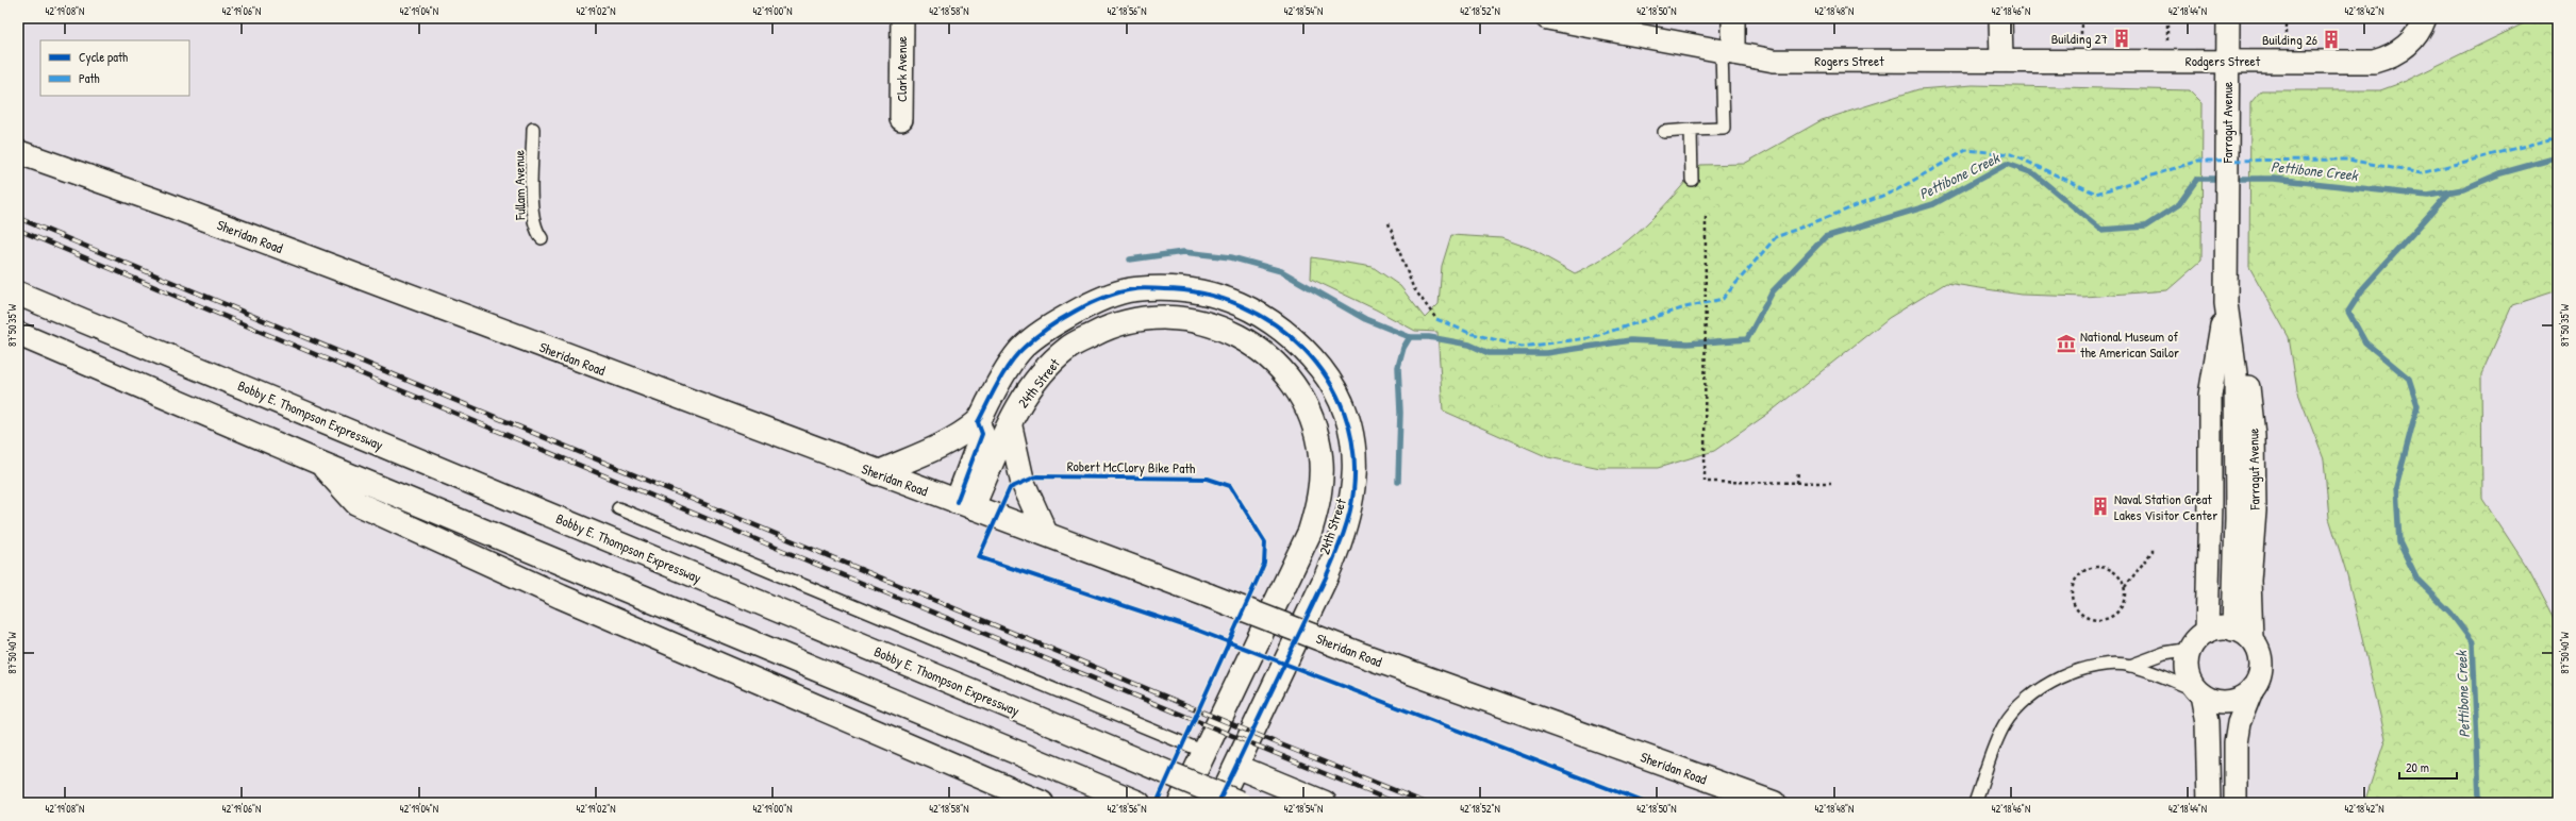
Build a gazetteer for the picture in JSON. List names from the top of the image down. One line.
{"streets":{"main road":["Sheridan Road","24th Street","Bobby E. Thompson Expressway"],"street":["Rogers Street","Rodgers Street","Clark Avenue","Farragut Avenue"],"lane":["Fullam Avenue"],"cycle path":["Robert McClory Bike Path"]},"crossings":[["Rogers Street","Rodgers Street"],["Rodgers Street","Farragut Avenue"],["Sheridan Road","24th Street"]],"water":["Pettibone Creek"],"places":{"building":["Building 27","Building 26","Naval Station Great Lakes Visitor Center"],"museum":["National Museum of the American Sailor"]},"legend":["Cycle path","Path"],"scale_bar":"20 m","coordinates":["42°19'08\"N","42°19'06\"N","42°19'04\"N","42°19'02\"N","42°19'00\"N","42°18'58\"N","42°18'56\"N","42°18'54\"N","42°18'52\"N","42°18'50\"N","42°18'48\"N","42°18'46\"N","42°18'44\"N","42°18'42\"N","87°50'35\"W","87°50'40\"W"]}
